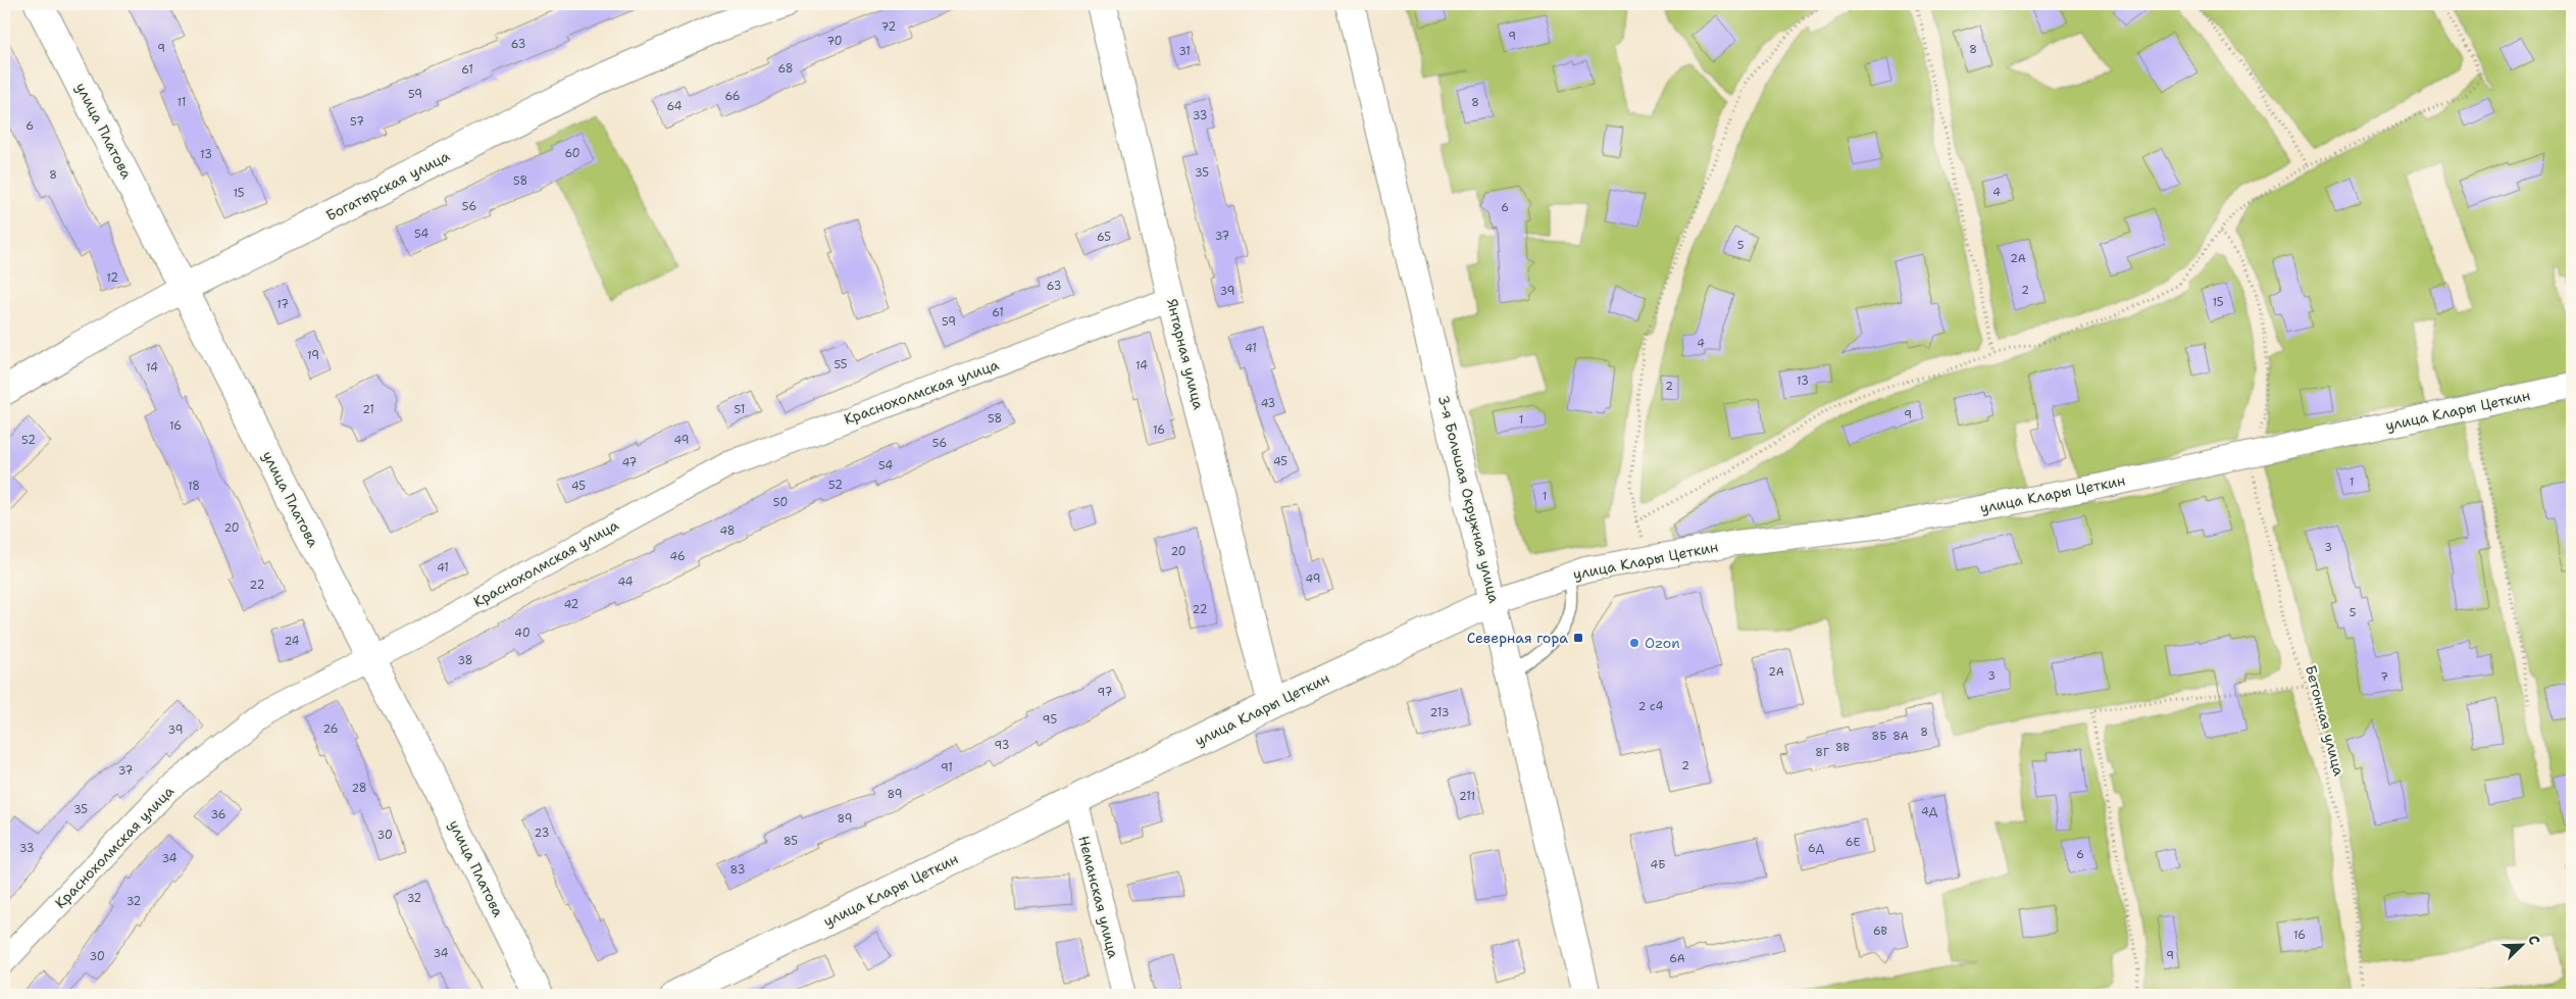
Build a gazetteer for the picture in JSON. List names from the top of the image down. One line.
{"streets":{"street":["улица Платова","Богатырская улица","Янтарная улица","Краснохолмская улица","улица Клары Цеткин","3-я Большая Окружная улица","Неманская улица"],"path":["Бетонная улица"]},"crossings":[["улица Платова","Богатырская улица"],["улица Платова","Краснохолмская улица"],["Янтарная улица","Краснохолмская улица"],["Янтарная улица","улица Клары Цеткин"],["улица Клары Цеткин","3-я Большая Окружная улица"],["улица Клары Цеткин","Бетонная улица"],["улица Клары Цеткин","Неманская улица"]],"places":{"transit":["Северная гора"],"other":["Ozon"]},"house_numbers":["72","9","70","63","9","8","31","68","61","59","66","11","8","64","33","57","6","60","13","35","8","58","4","15","56","6","54","37","65","5","2А","12","63","2","39","15","17","61","59","4","41","19","55","14","14","13","2","43","21","51","9","58","1","16","16","52","49","56","45","47","54","1","52","18","45","1","50","20","48","3","20","46","41","49","44","22","42","22","5","40","24","38","2А","3","7","97","2 с4","213","95","26","39","8","8Б","8А","93","8В","8Г","2","91","37","28","89","211","35","4Д","36","89","23","30","85","6Е","33","6Д","6","34","4Б","83","32","32","6В","16","34","9","30","6А"],"north":"top right"}
